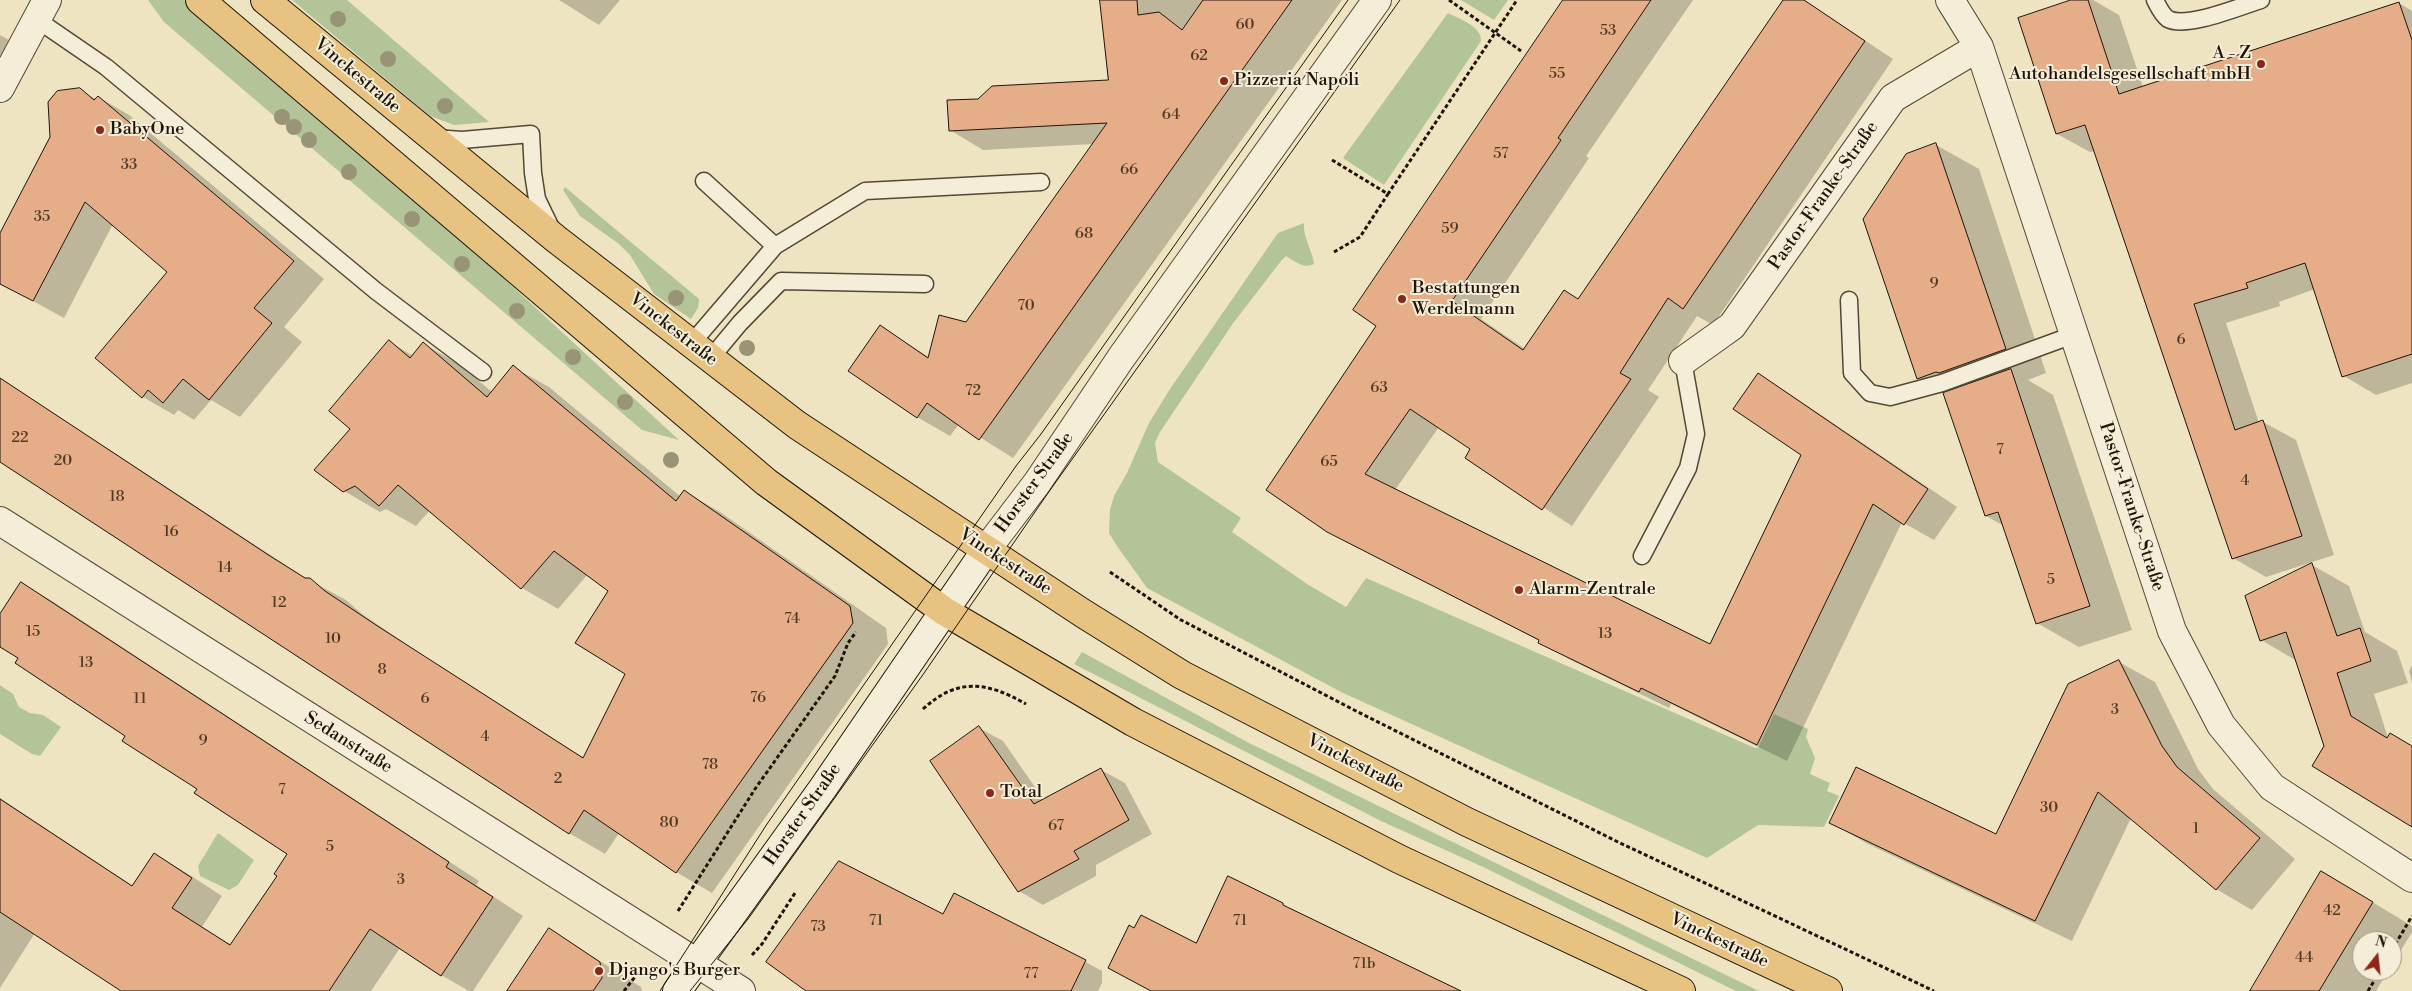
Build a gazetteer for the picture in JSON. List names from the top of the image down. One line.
{"streets":{"main road":["Vinckestraße"],"street":["Pastor-Franke-Straße","Horster Straße","Sedanstraße"]},"crossings":[["Vinckestraße","Horster Straße"],["Horster Straße","Sedanstraße"]],"places":["A - Z Autohandelsgesellschaft mbH","Pizzeria Napoli","BabyOne","Bestattungen Werdelmann","Alarm-Zentrale","Total","Django's Burger"],"house_numbers":["60","53","62","55","64","57","33","66","35","59","68","9","70","6","63","72","22","7","20","65","4","18","16","14","5","12","74","15","13","10","13","8","76","11","6","3","4","9","78","2","7","30","80","67","1","5","3","42","71","71","73","44","71b","77"],"north":"top"}
